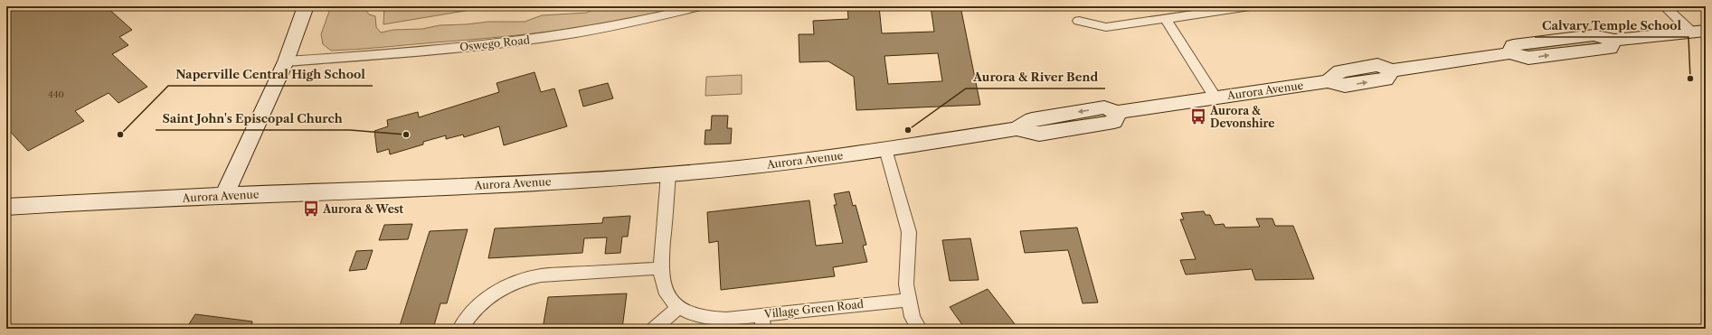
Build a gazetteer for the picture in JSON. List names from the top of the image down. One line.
{"streets":{"main road":["Aurora Avenue"],"street":["Oswego Road","Village Green Road"]},"places":{"other":["Calvary Temple School","Aurora & River Bend","Naperville Central High School","Saint John's Episcopal Church"],"bus stop":["Aurora & Devonshire","Aurora & West"]},"house_numbers":["440"]}
